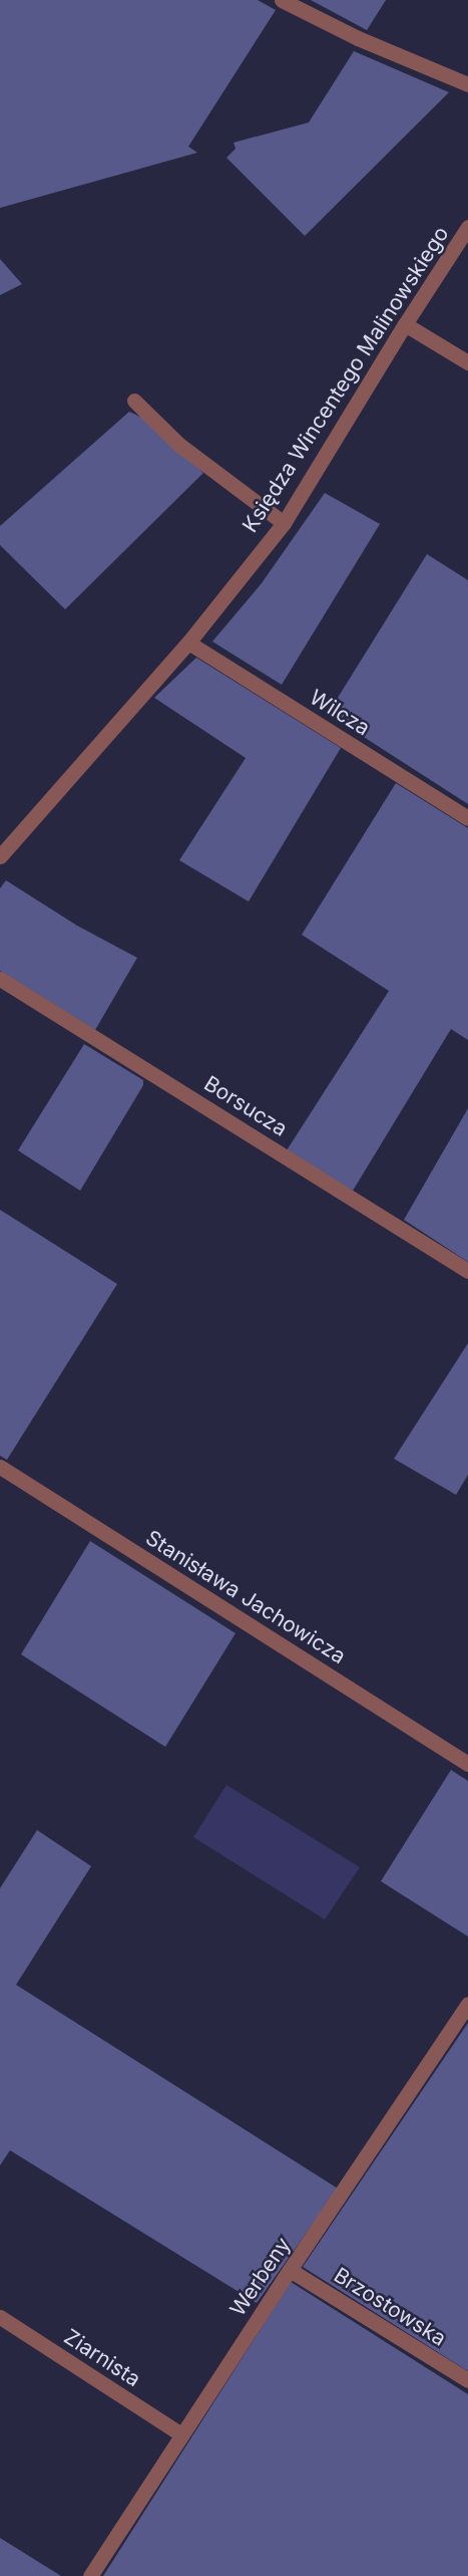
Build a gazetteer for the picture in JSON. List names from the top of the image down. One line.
{"streets":{"street":["Księdza Wincentego Malinowskiego","Wilcza","Borsucza","Stanisława Jachowicza","Werbeny","Brzostowska","Ziarnista"]},"crossings":[["Księdza Wincentego Malinowskiego","Wilcza"],["Werbeny","Brzostowska"],["Werbeny","Ziarnista"]]}
